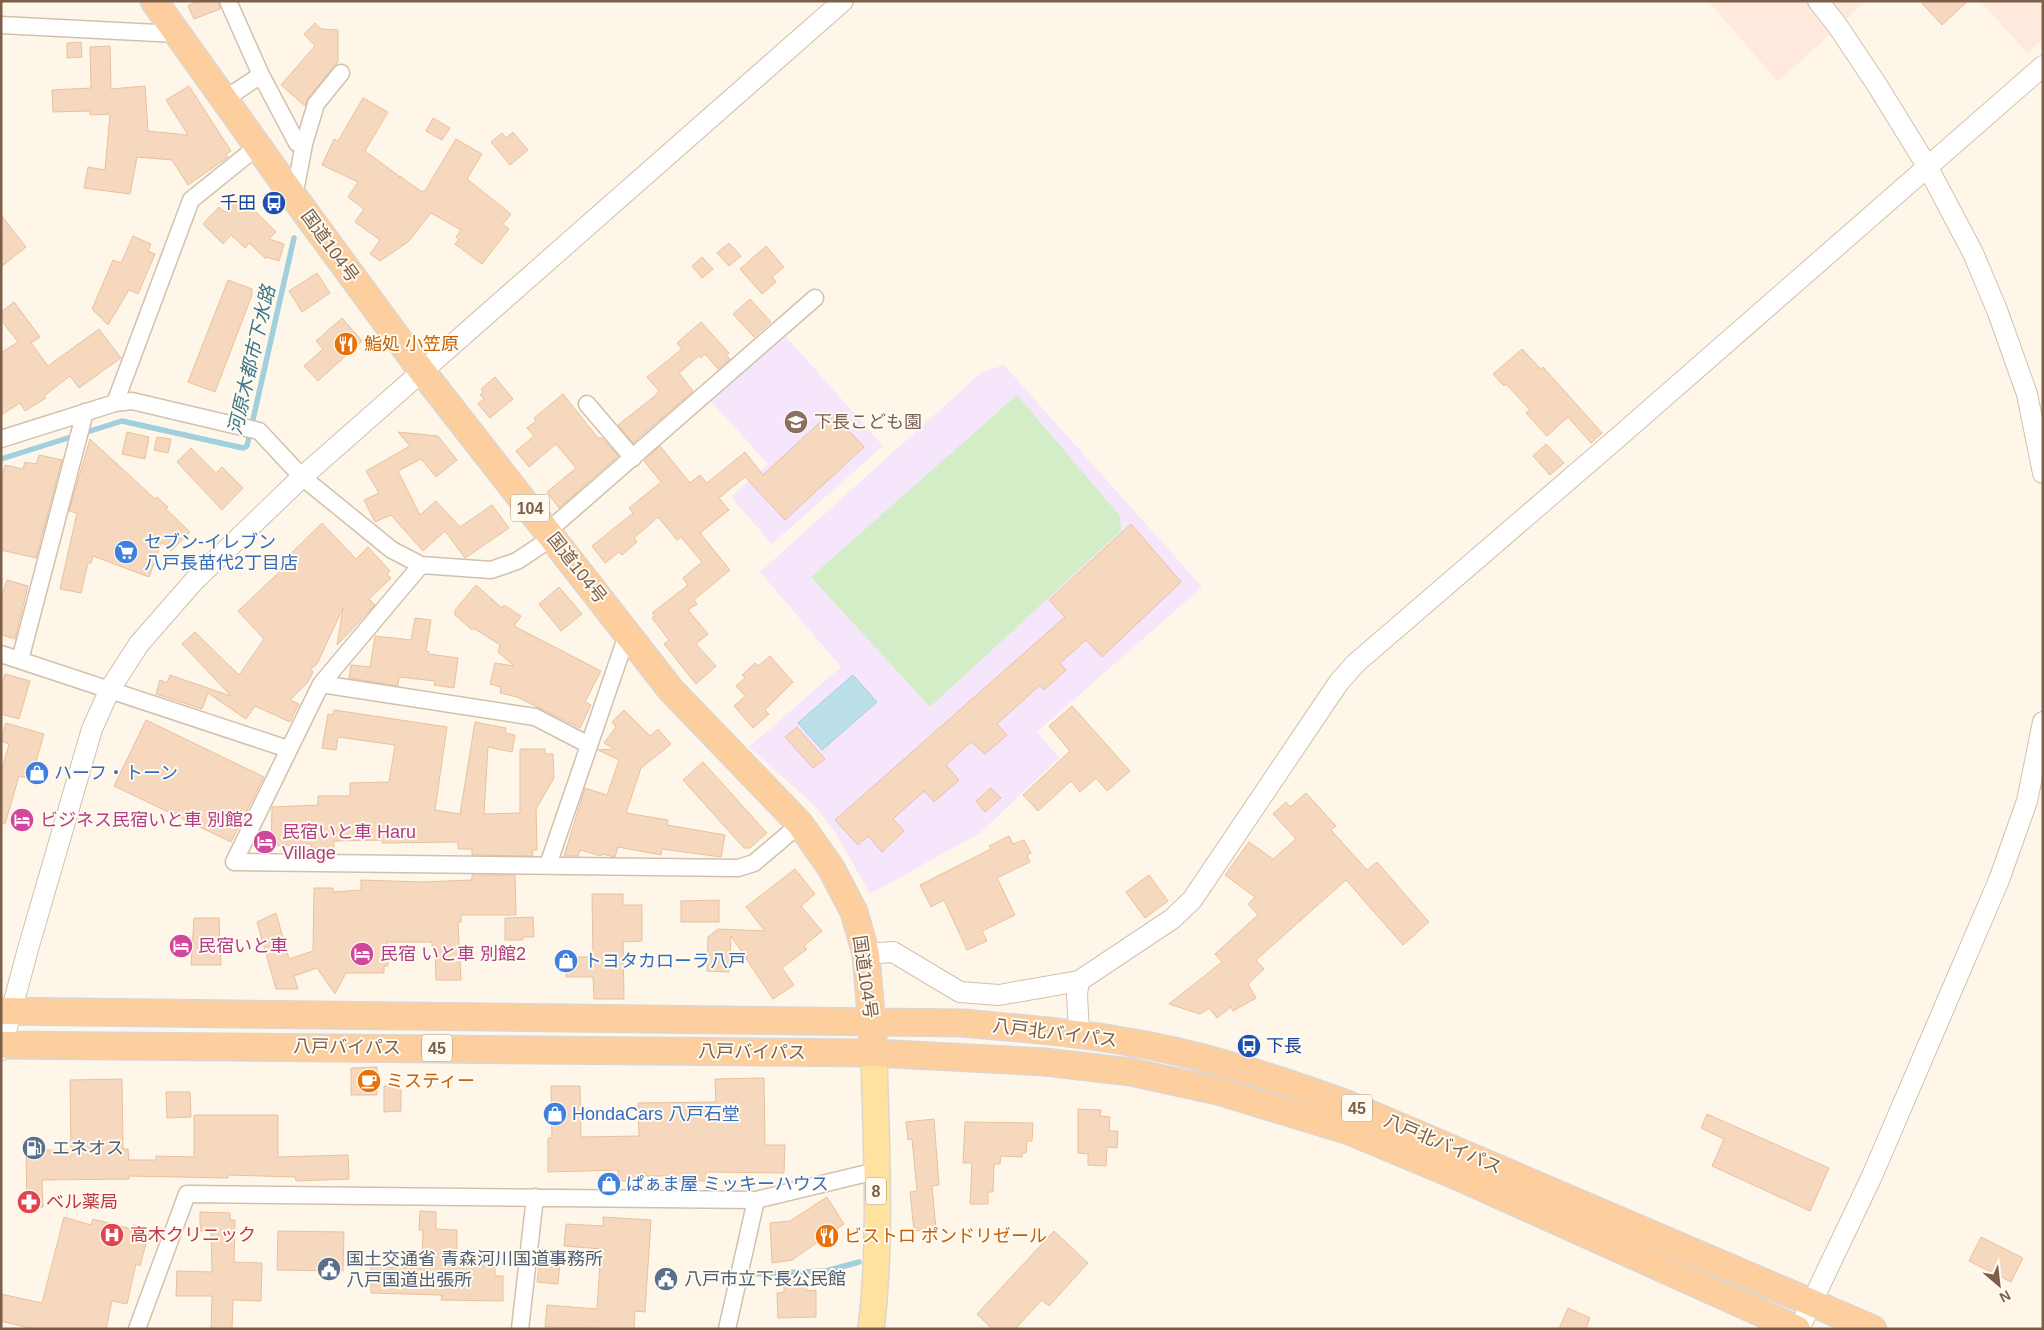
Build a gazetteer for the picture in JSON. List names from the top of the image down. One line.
{"streets":{"highway":["国道104号","104","八戸北バイパス","八戸バイパス","45"],"main road":["8"]},"crossings":[["国道104号","八戸北バイパス"],["国道104号","八戸バイパス"],["国道104号","8"],["八戸北バイパス","八戸バイパス"],["八戸北バイパス","8"],["八戸バイパス","8"]],"water":["河原木都市下水路"],"places":{"bus stop":["千田","下長"],"restaurant":["鮨処 小笠原","ビストロ ポンドリゼール"],"school or university":["下長こども園"],"supermarket":["セブン-イレブン 八戸長苗代2丁目店"],"shop":["ハーフ・トーン","トヨタカローラ八戸","HondaCars 八戸石堂","ぱぁま屋 ミッキーハウス"],"hotel":["ビジネス民宿いと車 別館2","民宿いと車 Haru Village","民宿いと車","民宿 いと車 別館2"],"cafe":["ミスティー"],"fuel station":["エネオス"],"pharmacy":["ベル薬局"],"hospital":["高木クリニック"],"public building":["国土交通省 青森河川国道事務所 八戸国道出張所","八戸市立下長公民館"]},"north":"bottom right"}
